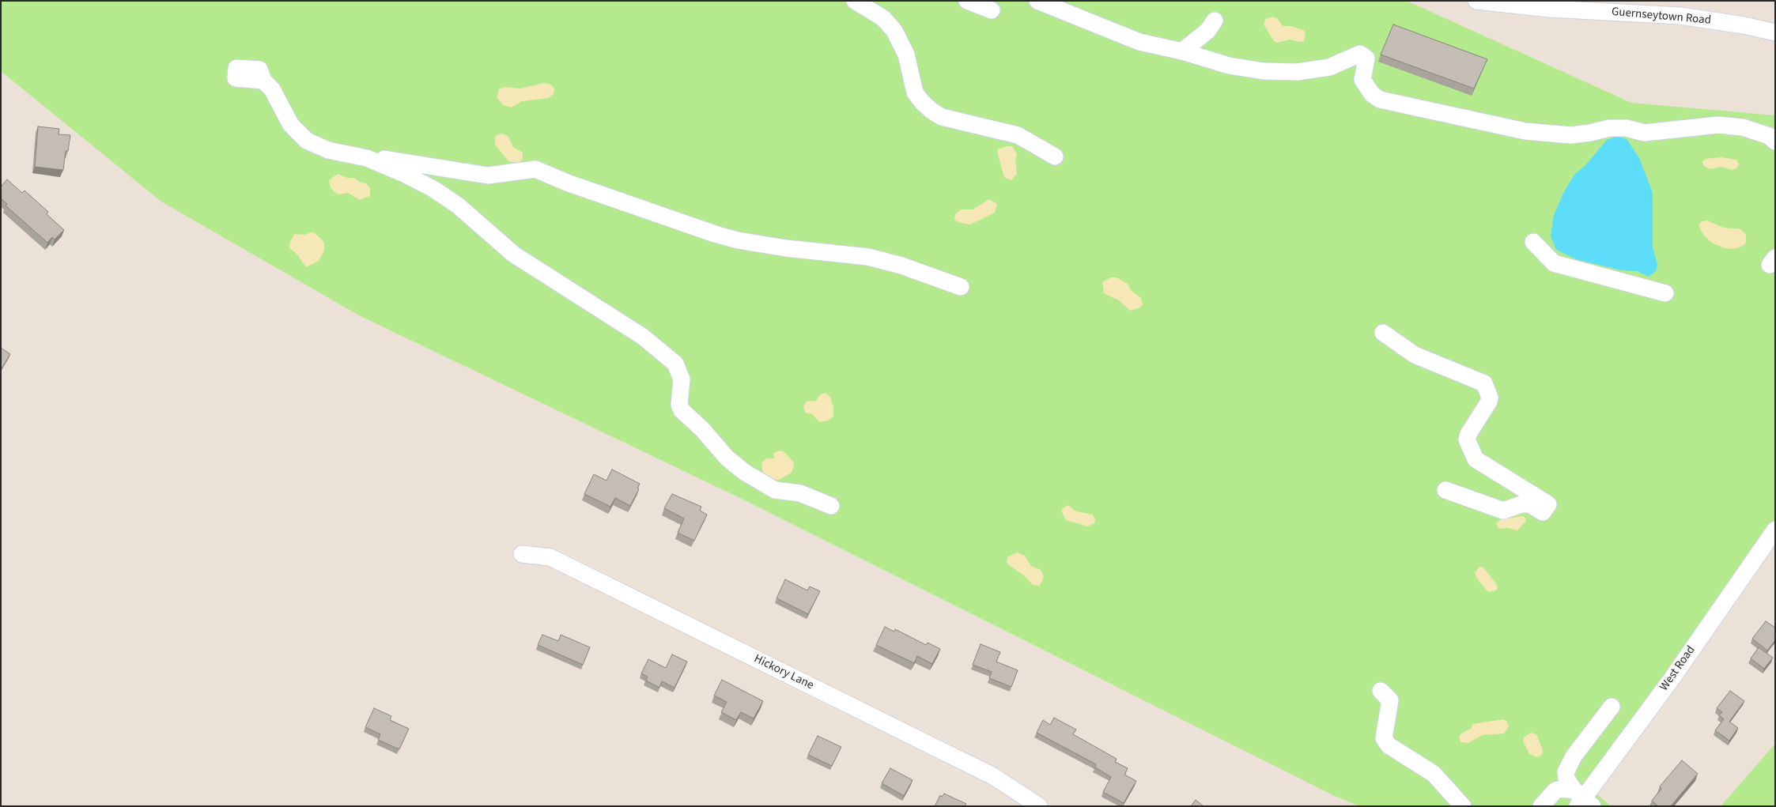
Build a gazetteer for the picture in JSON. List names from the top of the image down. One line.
{"streets":{"street":["Guernseytown Road","West Road","Hickory Lane"]}}
